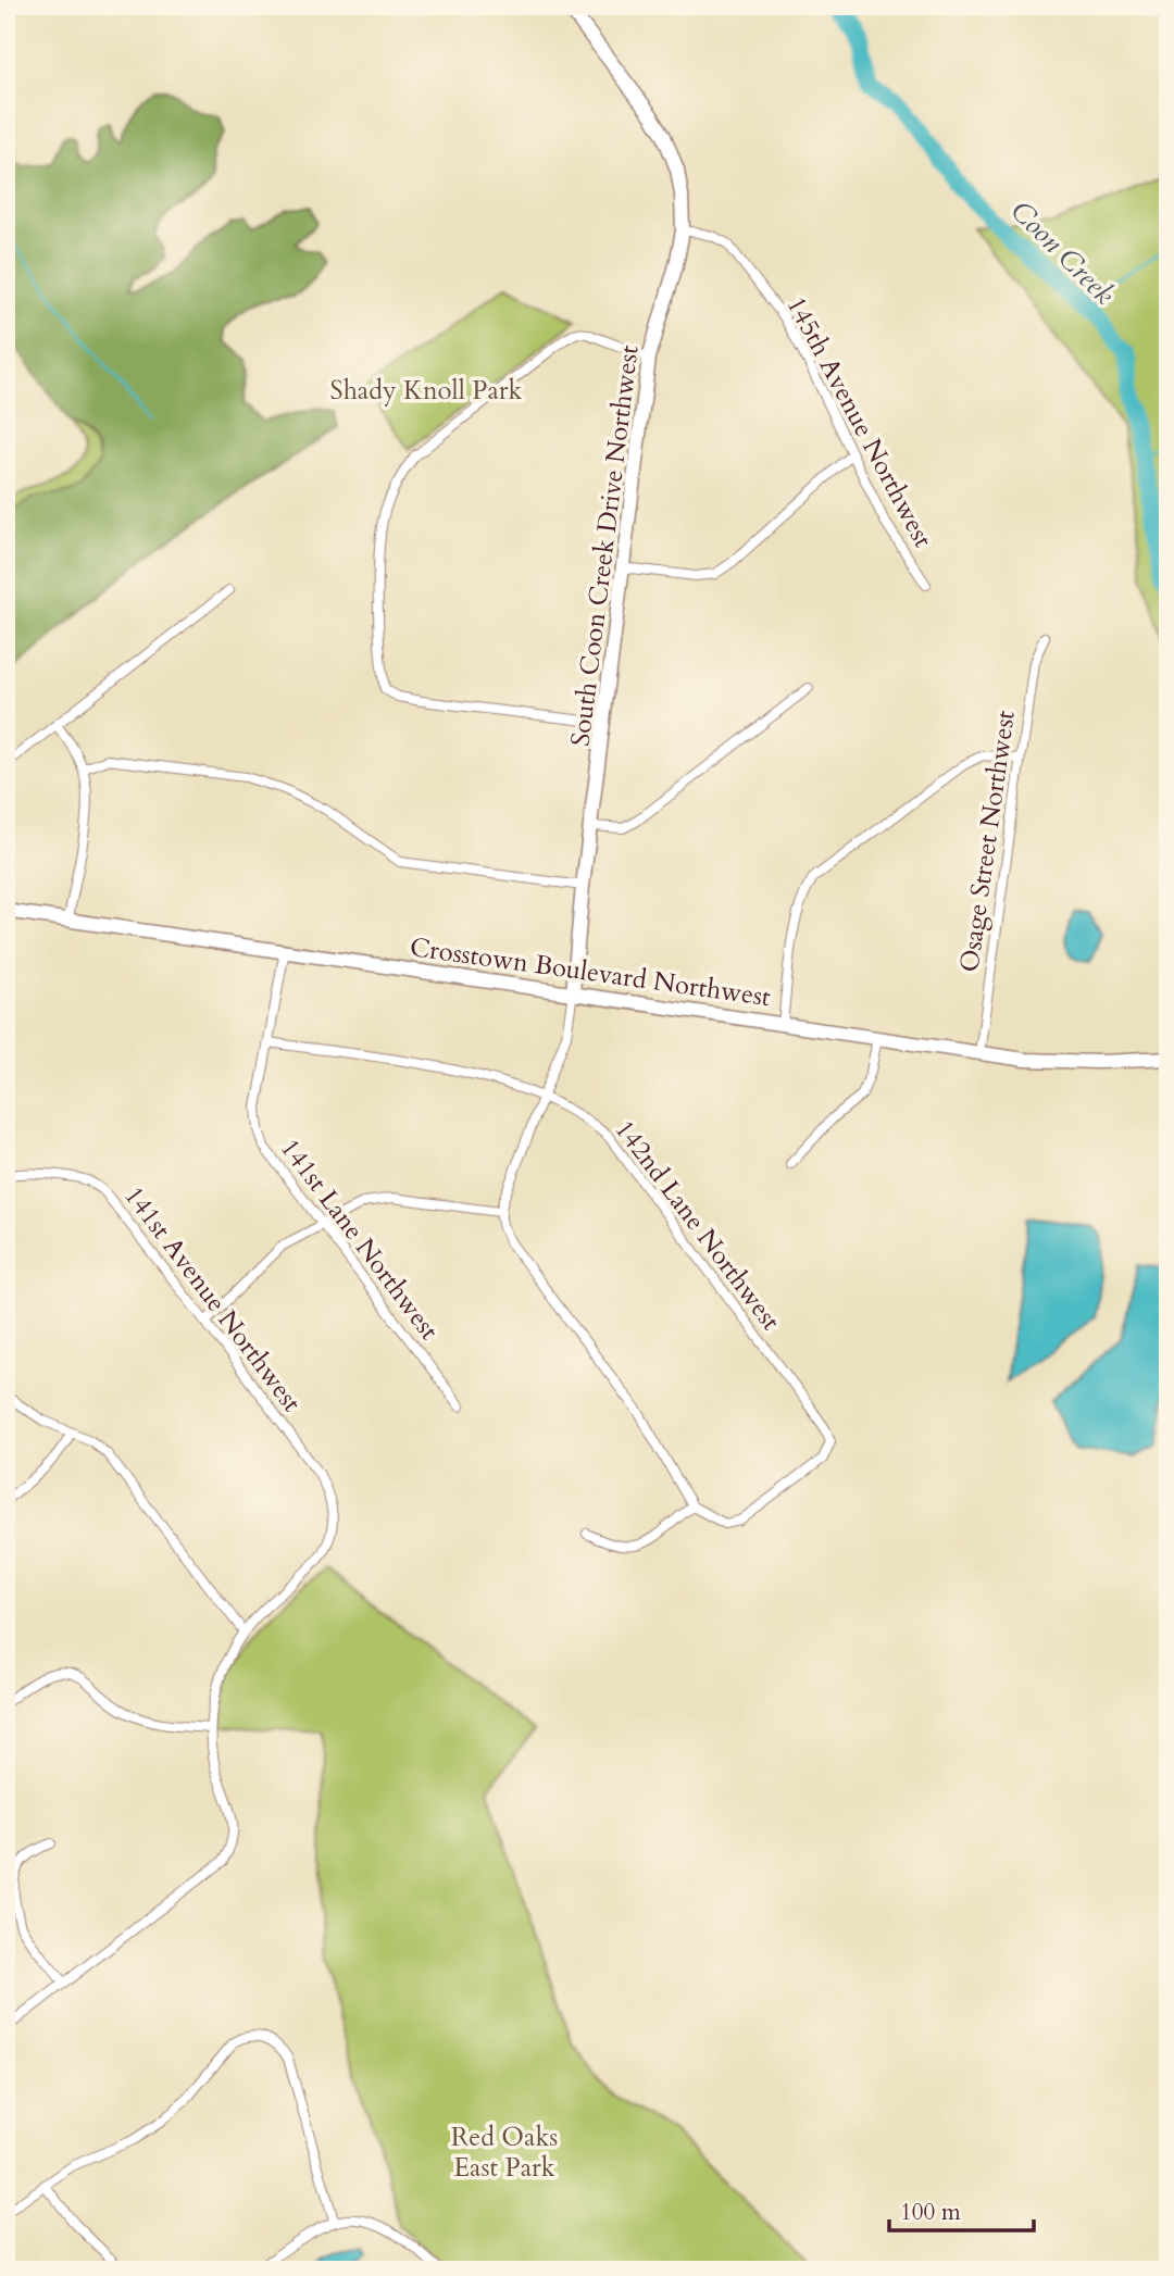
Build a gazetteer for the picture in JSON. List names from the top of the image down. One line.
{"streets":{"street":["145th Avenue Northwest","South Coon Creek Drive Northwest","Osage Street Northwest","Crosstown Boulevard Northwest","142nd Lane Northwest","141st Lane Northwest","141st Avenue Northwest"]},"crossings":[["145th Avenue Northwest","South Coon Creek Drive Northwest"],["South Coon Creek Drive Northwest","Crosstown Boulevard Northwest"],["Osage Street Northwest","Crosstown Boulevard Northwest"],["Crosstown Boulevard Northwest","141st Lane Northwest"],["142nd Lane Northwest","141st Lane Northwest"]],"water":["Coon Creek"],"parks":["Shady Knoll Park","Red Oaks East Park"],"scale_bar":"100 m"}
